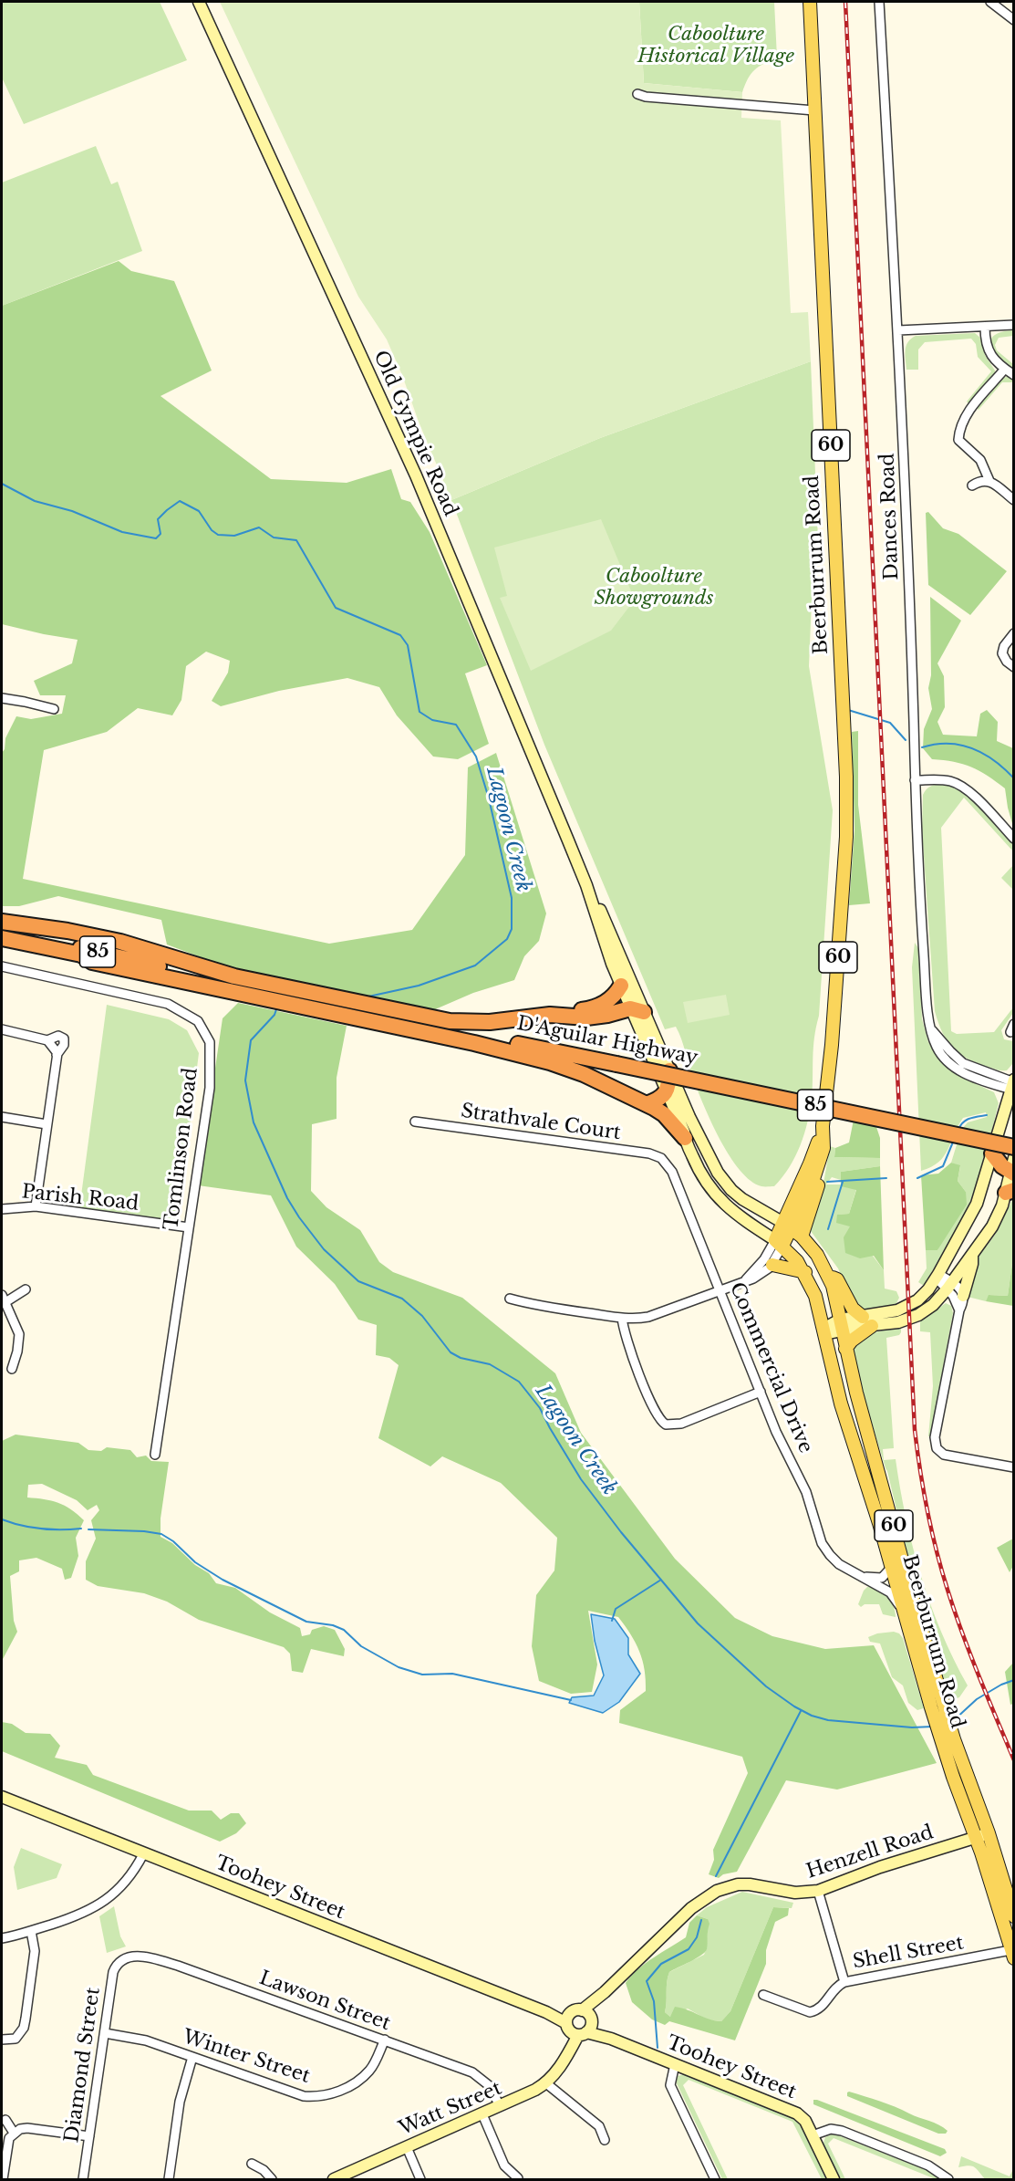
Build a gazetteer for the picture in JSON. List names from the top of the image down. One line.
{"streets":{"highway":["85","D'Aguilar Highway"],"main road":["Old Gympie Road","60","Beerburrum Road","Henzell Road","Toohey Street","Watt Street"],"street":["Dances Road","Strathvale Court","Tomlinson Road","Parish Road","Commercial Drive","Shell Street","Lawson Street","Winter Street","Diamond Street"]},"crossings":[["Old Gympie Road","Beerburrum Road"],["60","Beerburrum Road"],["Beerburrum Road","Commercial Drive"],["Beerburrum Road","Henzell Road"],["Beerburrum Road","Shell Street"],["Strathvale Court","Commercial Drive"],["Tomlinson Road","Parish Road"],["Henzell Road","Toohey Street"],["Henzell Road","Watt Street"],["Toohey Street","Watt Street"],["Lawson Street","Winter Street"],["Lawson Street","Diamond Street"],["Lawson Street","Watt Street"],["Winter Street","Diamond Street"]],"water":["Lagoon Creek"],"parks":["Caboolture Historical Village","Caboolture Showgrounds"]}
